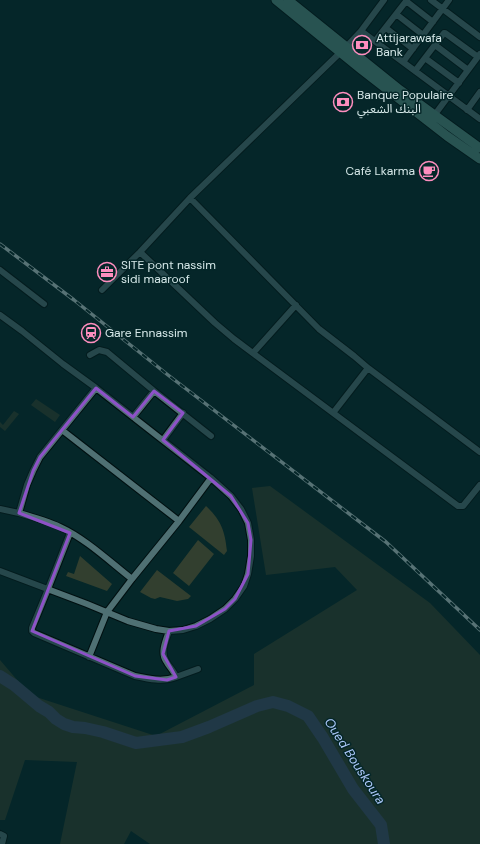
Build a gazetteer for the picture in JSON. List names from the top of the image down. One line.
{"water":["Oued Bouskoura"],"places":{"bank":["Attijarawafa Bank","Banque Populaire البنك الشعبي"],"cafe":["Café Lkarma"],"office":["SITE pont nassim sidi maaroof"],"station":["Gare Ennassim"]}}
